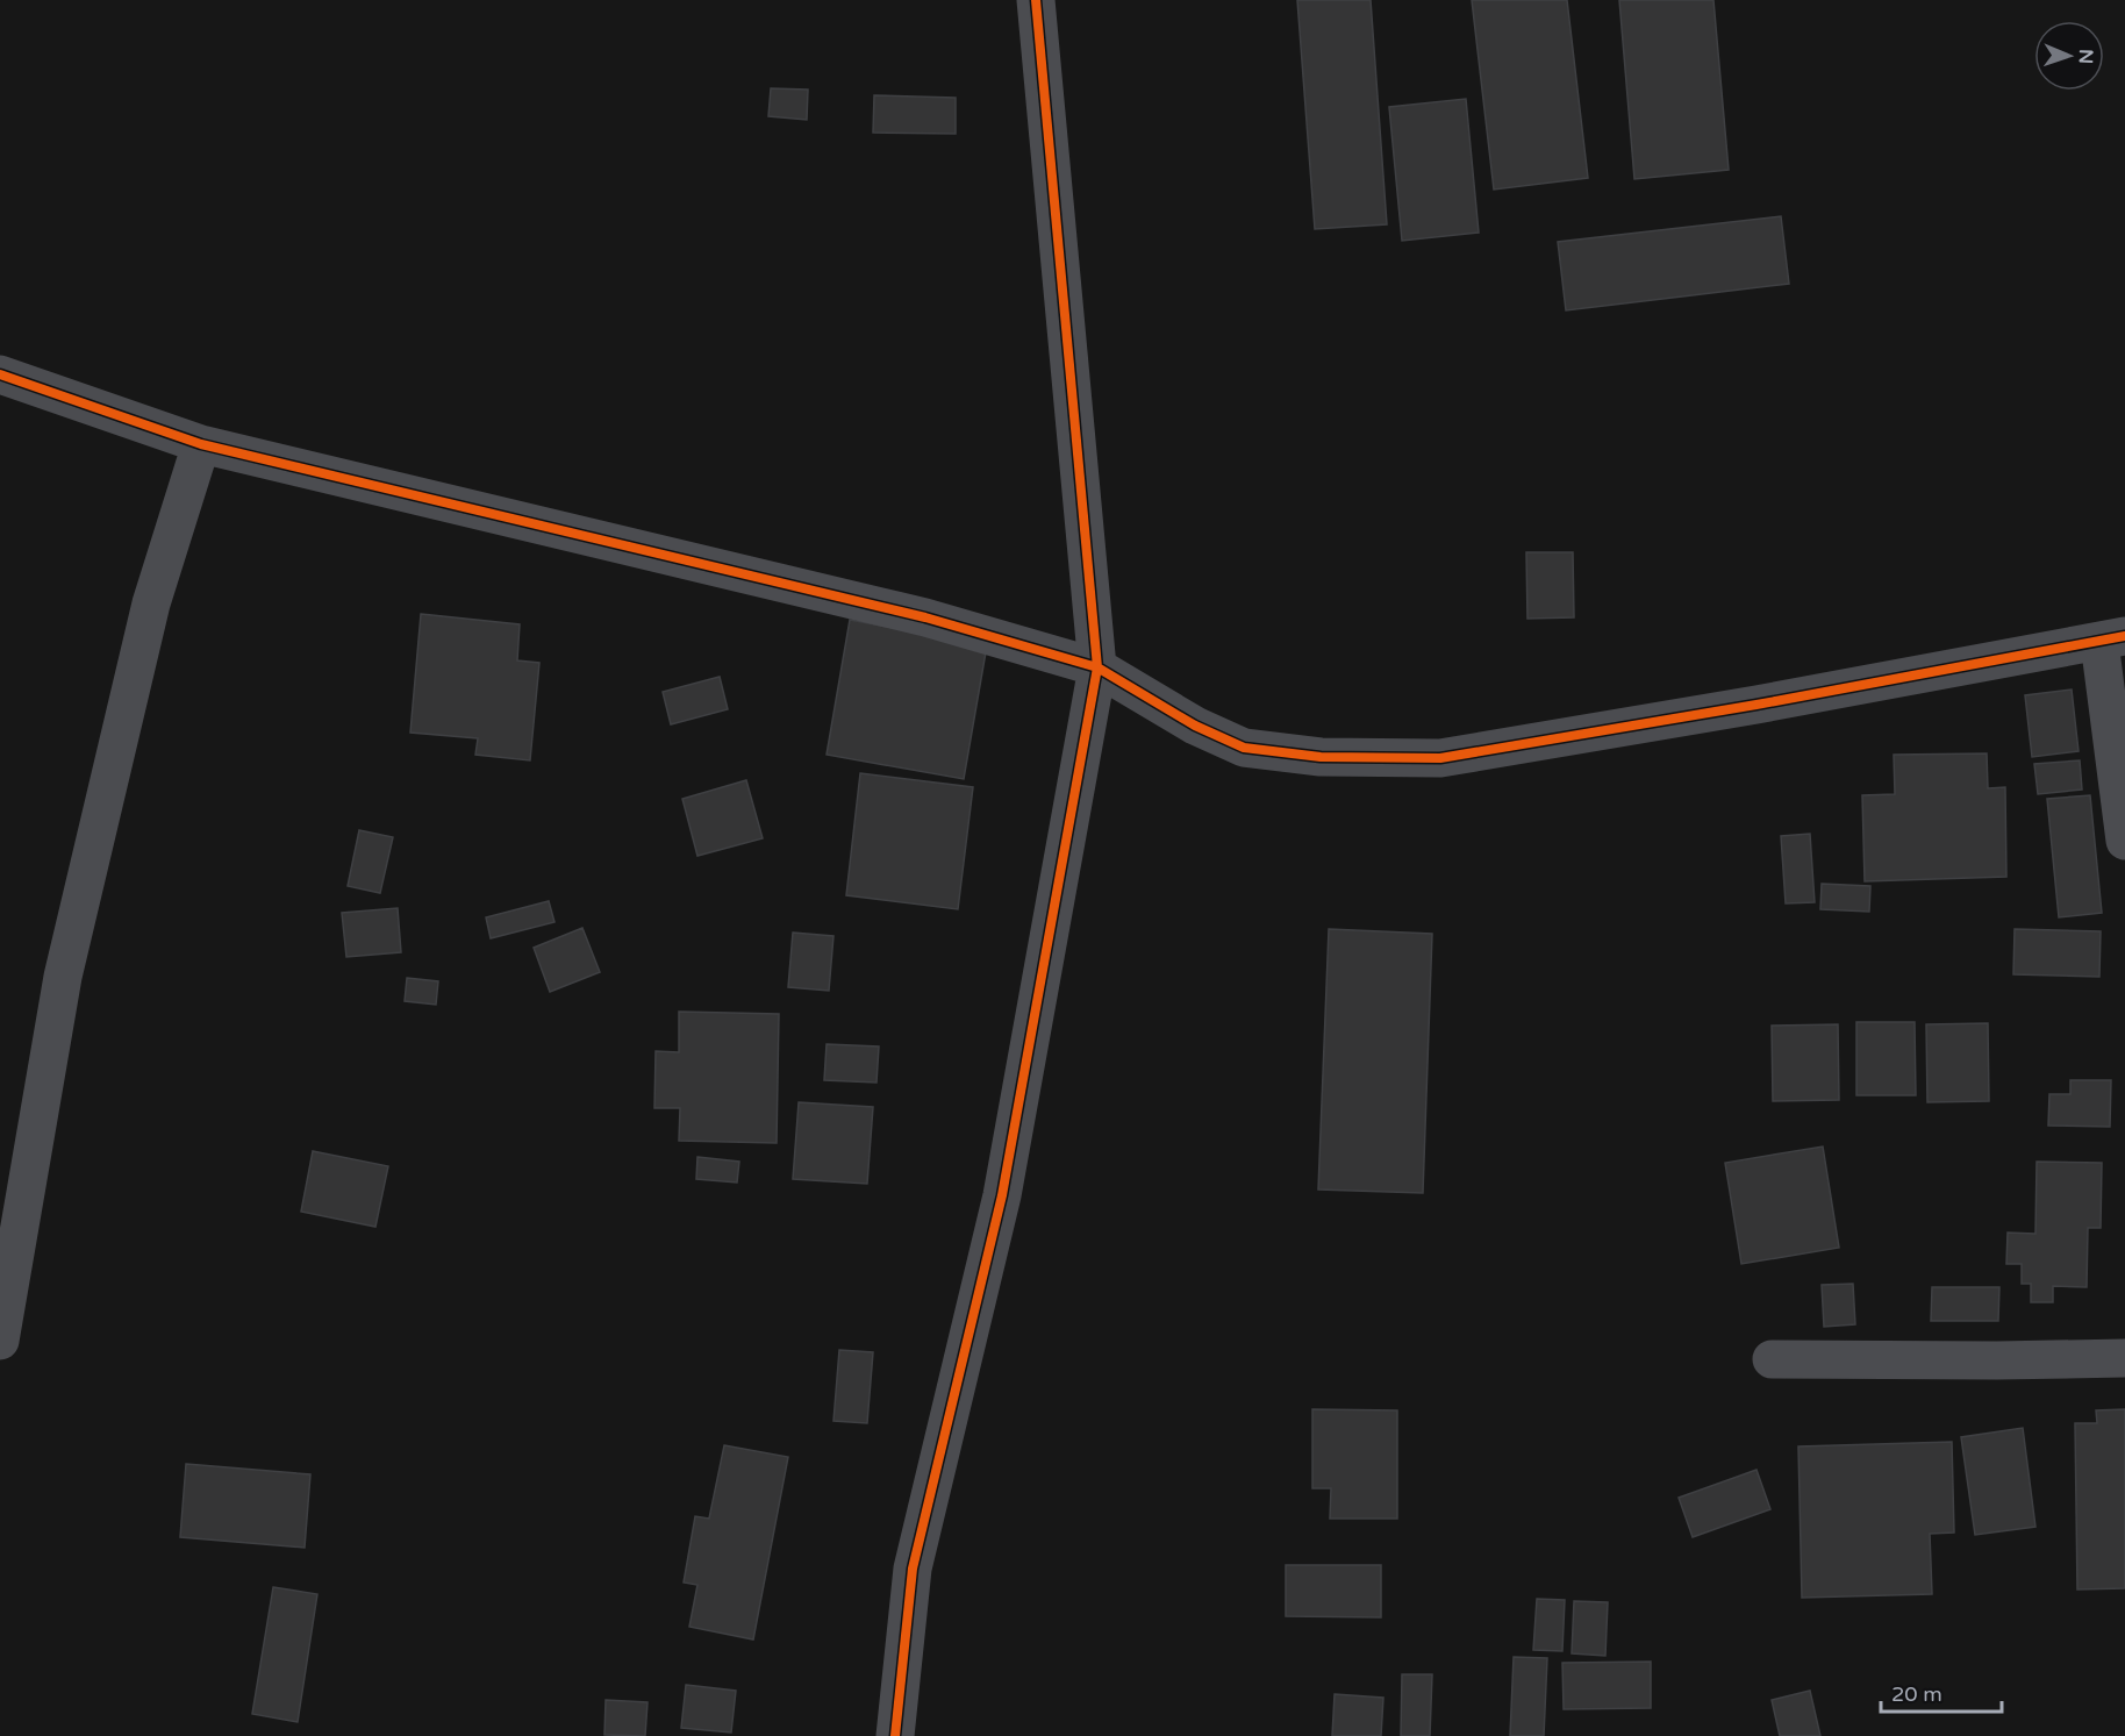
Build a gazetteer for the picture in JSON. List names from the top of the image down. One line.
{"scale_bar":"20 m","north":"right"}
